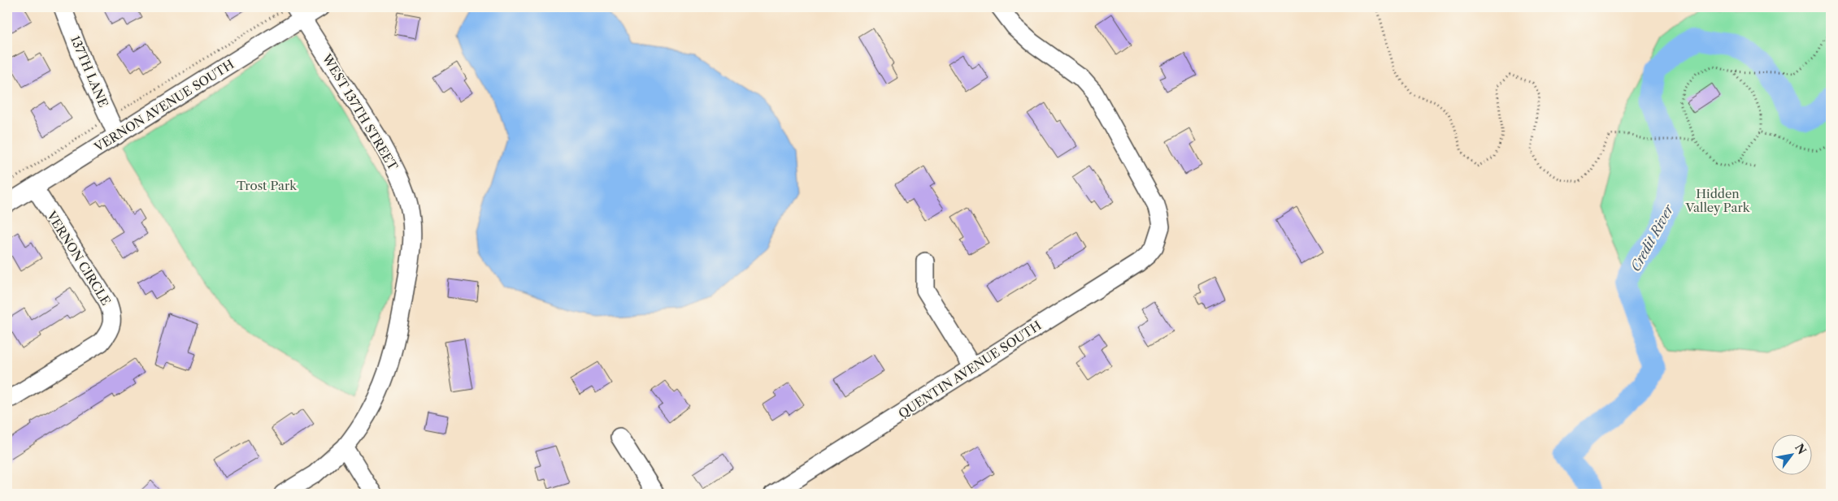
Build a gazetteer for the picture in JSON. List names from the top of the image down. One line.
{"streets":{"street":["137TH LANE","VERNON AVENUE SOUTH","WEST 137TH STREET","VERNON CIRCLE","QUENTIN AVENUE SOUTH"]},"crossings":[["137TH LANE","VERNON AVENUE SOUTH"],["VERNON AVENUE SOUTH","WEST 137TH STREET"],["VERNON AVENUE SOUTH","VERNON CIRCLE"]],"water":["Credit River"],"parks":["Trost Park","Hidden Valley Park"],"north":"top right"}
